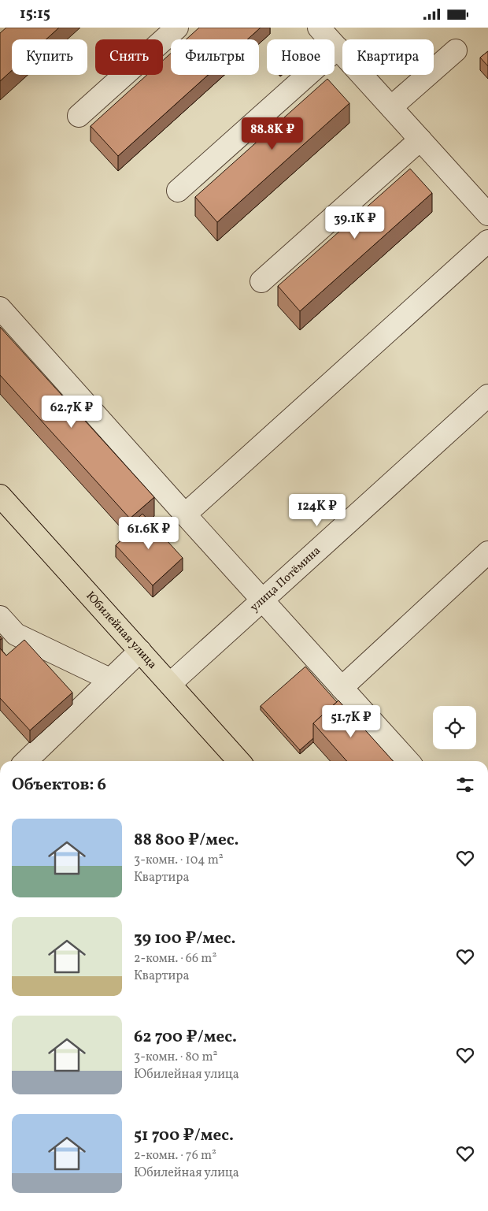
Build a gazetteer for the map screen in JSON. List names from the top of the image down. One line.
{"streets":{"main road":["Юбилейная улица"],"street":["улица Потёмина"]},"crossings":[["улица Потёмина","Юбилейная улица"]],"page":{"status":"15:15","chip":["Купить","Снять","Фильтры","Новое","Квартира"],"price":["88.8K ₽","39.1K ₽","62.7K ₽","124K ₽","61.6K ₽","51.7K ₽"],"heading":"Объектов: 6","list":[{"name":"88 800 ₽/мес.","note":"3-комн. · 104 m² · Квартира"},{"name":"39 100 ₽/мес.","note":"2-комн. · 66 m² · Квартира"},{"name":"62 700 ₽/мес.","note":"3-комн. · 80 m² · Юбилейная улица"},{"name":"51 700 ₽/мес.","note":"2-комн. · 76 m² · Юбилейная улица"}]}}
